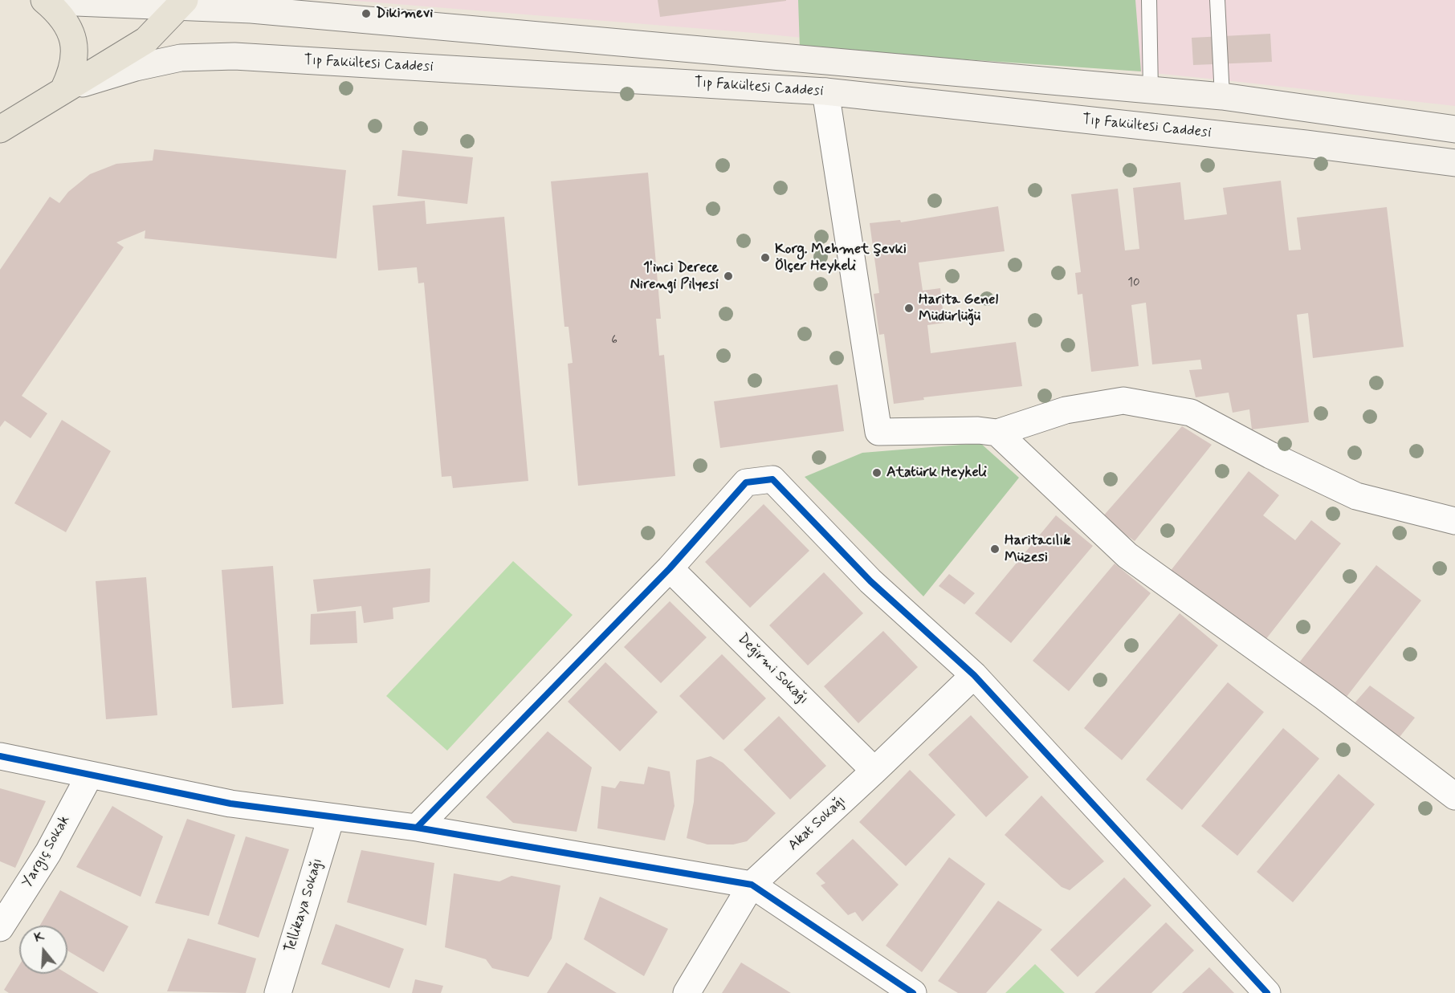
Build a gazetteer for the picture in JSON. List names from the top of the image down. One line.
{"streets":{"main road":["Tıp Fakültesi Caddesi"],"street":["Değirmi Sokağı","Akat Sokağı","Yargıç Sokak"]},"crossings":[["Değirmi Sokağı","Akat Sokağı"]],"places":["Dikimevi","Korg. Mehmet Şevki Ölçer Heykeli","1'inci Derece Nirengi Pilyesi","Harita Genel Müdürlüğü","Atatürk Heykeli","Haritacılık Müzesi"],"house_numbers":["10","6"],"north":"top"}
